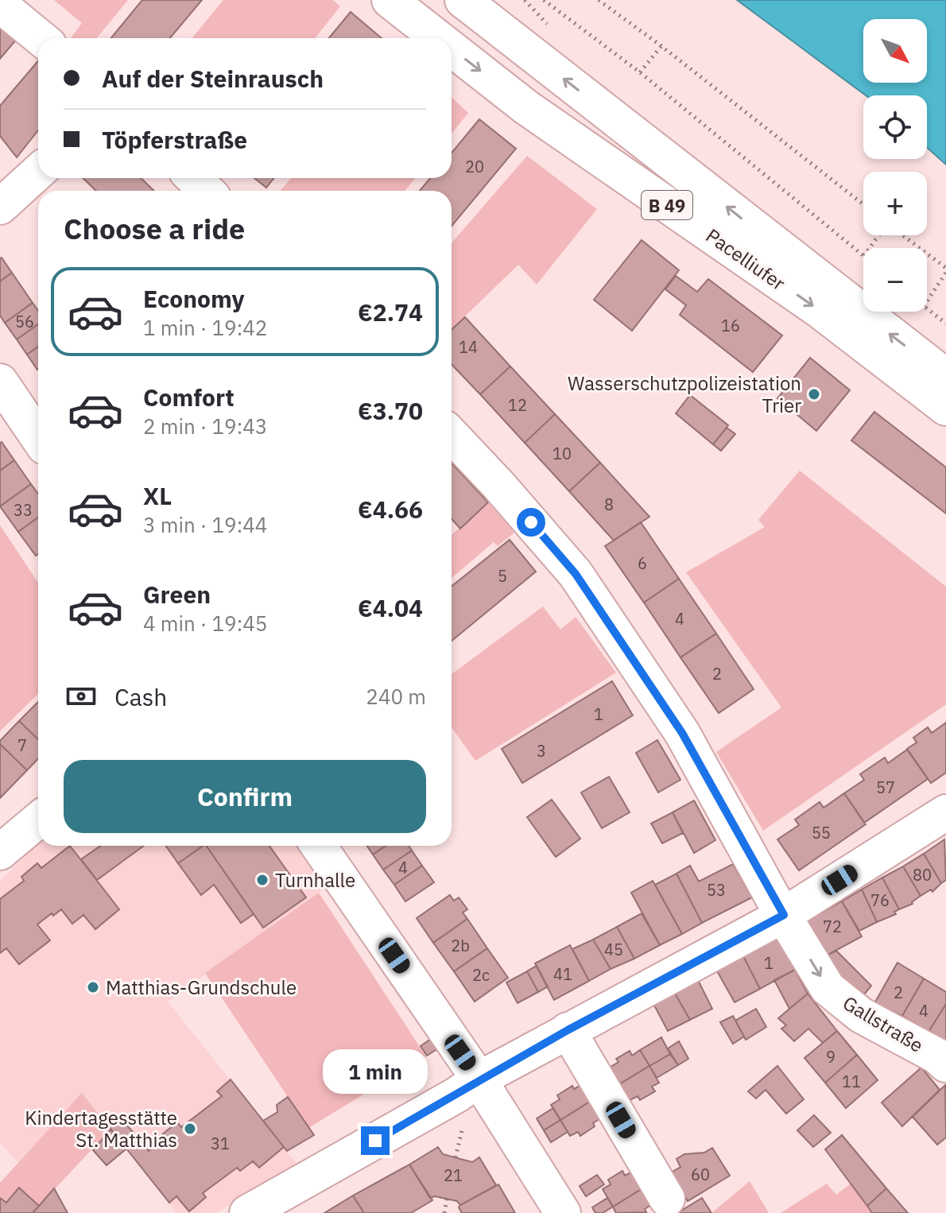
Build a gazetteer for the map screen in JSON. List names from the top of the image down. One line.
{"streets":{"street":["B 49","Pacelliufer","Gallstraße"]},"places":["Wasserschutzpolizeistation Trier","Turnhalle","Matthias-Grundschule","Kindertagesstätte St. Matthias"],"house_numbers":["20","56","16","14","12","10","8","33","6","5","4","2","1","7","3","57","55","4","80","53","76","72","2b","45","1","41","2c","2","4","9","11","31","60","21"],"north":"bottom right","page":{"map_buttons":["+","−"],"banner":["Auf der Steinrausch","Töpferstraße"],"heading":"Choose a ride","list":[{"name":"Economy","note":"1 min · 19:42","value":"€2.74"},{"name":"Comfort","note":"2 min · 19:43","value":"€3.70"},{"name":"XL","note":"3 min · 19:44","value":"€4.66"},{"name":"Green","note":"4 min · 19:45","value":"€4.04"}],"pay":["Cash","240 m"],"buttons":"Confirm","bubble":"1 min"}}
